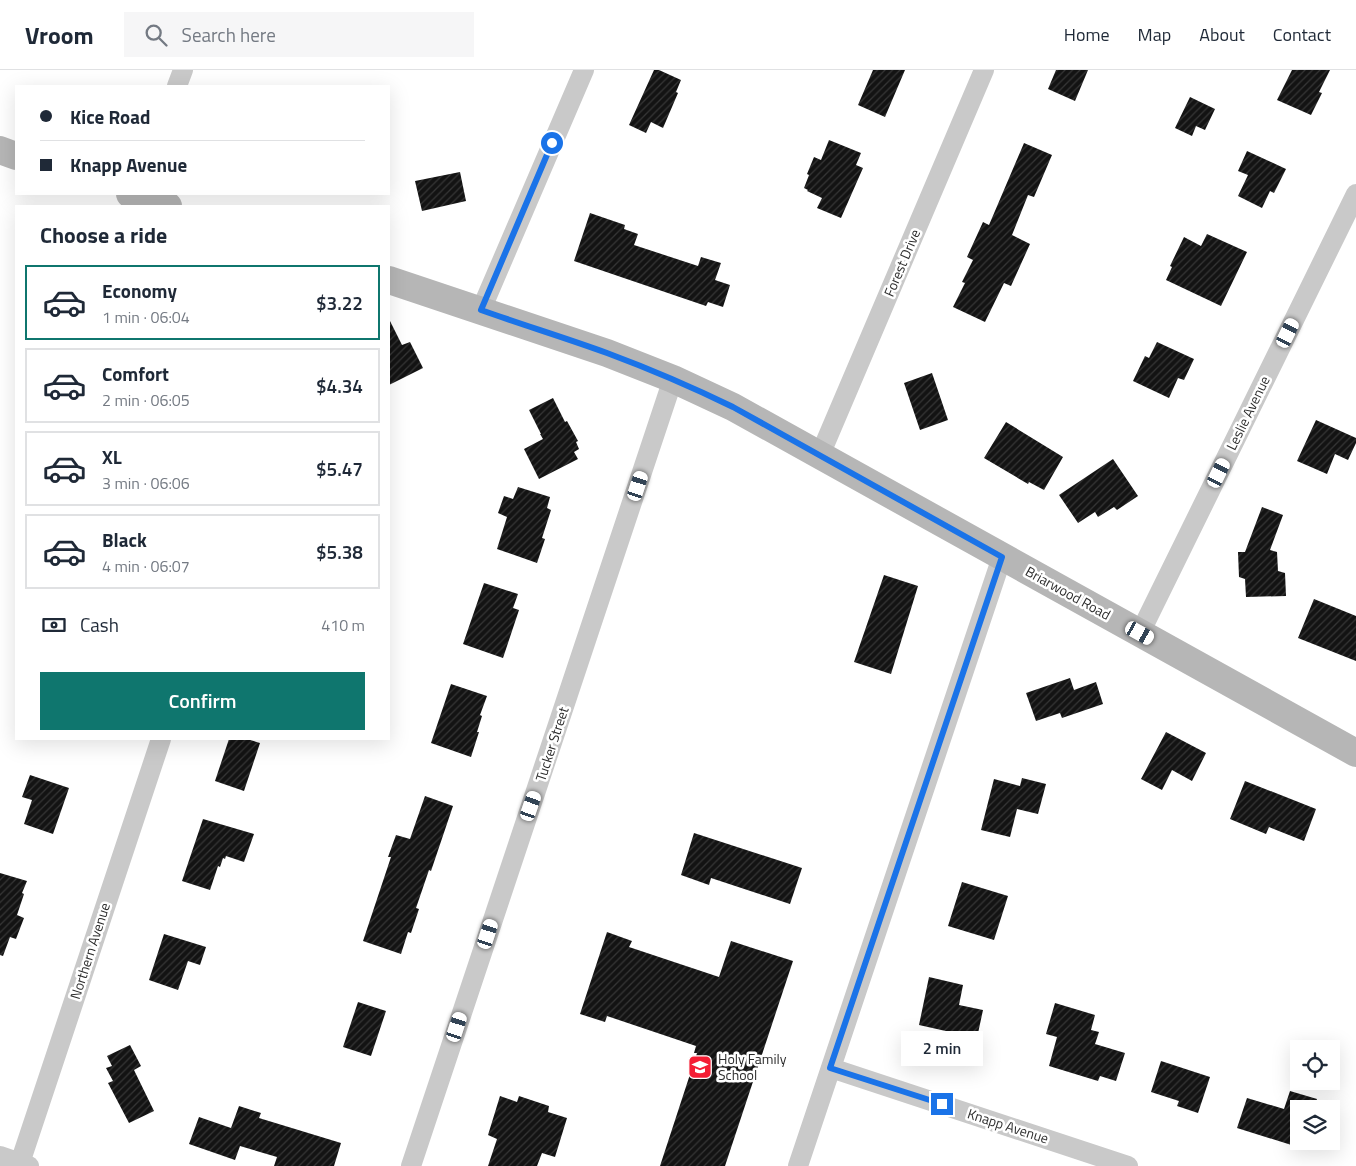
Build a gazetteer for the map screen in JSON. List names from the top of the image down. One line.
{"streets":{"street":["Forest Drive","Leslie Avenue","Briarwood Road","Tucker Street","Northern Avenue","Knapp Avenue"]},"crossings":[["Forest Drive","Briarwood Road"],["Leslie Avenue","Briarwood Road"],["Briarwood Road","Tucker Street"]],"places":{"school or university":["Holy Family School"]},"page":{"header":"Vroom","search":"Search here","nav":["Home","Map","About","Contact"],"banner":["Kice Road","Knapp Avenue"],"heading":"Choose a ride","list":[{"name":"Economy","note":"1 min · 06:04","value":"$3.22"},{"name":"Comfort","note":"2 min · 06:05","value":"$4.34"},{"name":"XL","note":"3 min · 06:06","value":"$5.47"},{"name":"Black","note":"4 min · 06:07","value":"$5.38"}],"pay":["Cash","410 m"],"buttons":"Confirm","bubble":"2 min"}}
